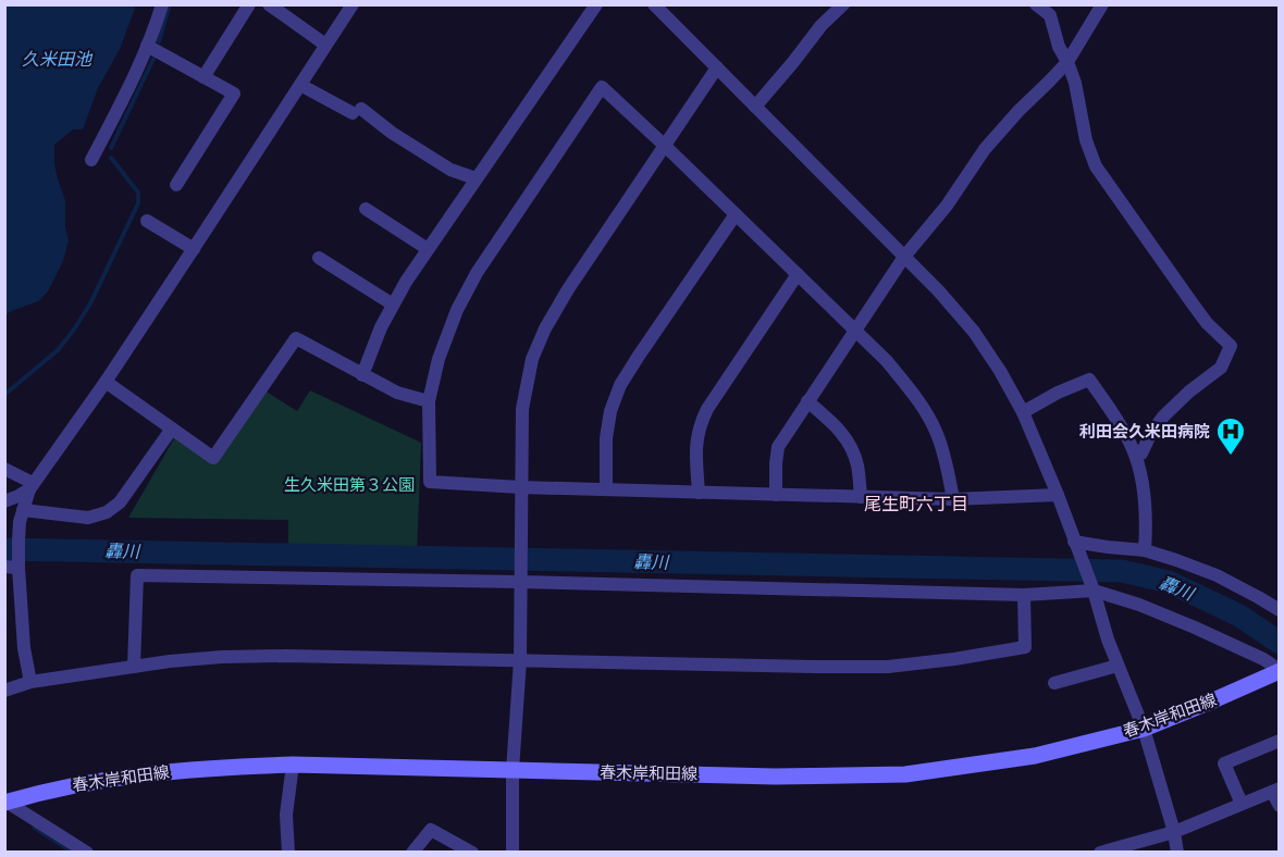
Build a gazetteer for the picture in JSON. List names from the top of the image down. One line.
{"streets":{"main road":["春木岸和田線"]},"districts":["尾生町六丁目"],"water":["久米田池","轟川"],"parks":["生久米田第３公園"],"places":{"hospital":["利田会久米田病院"]}}
